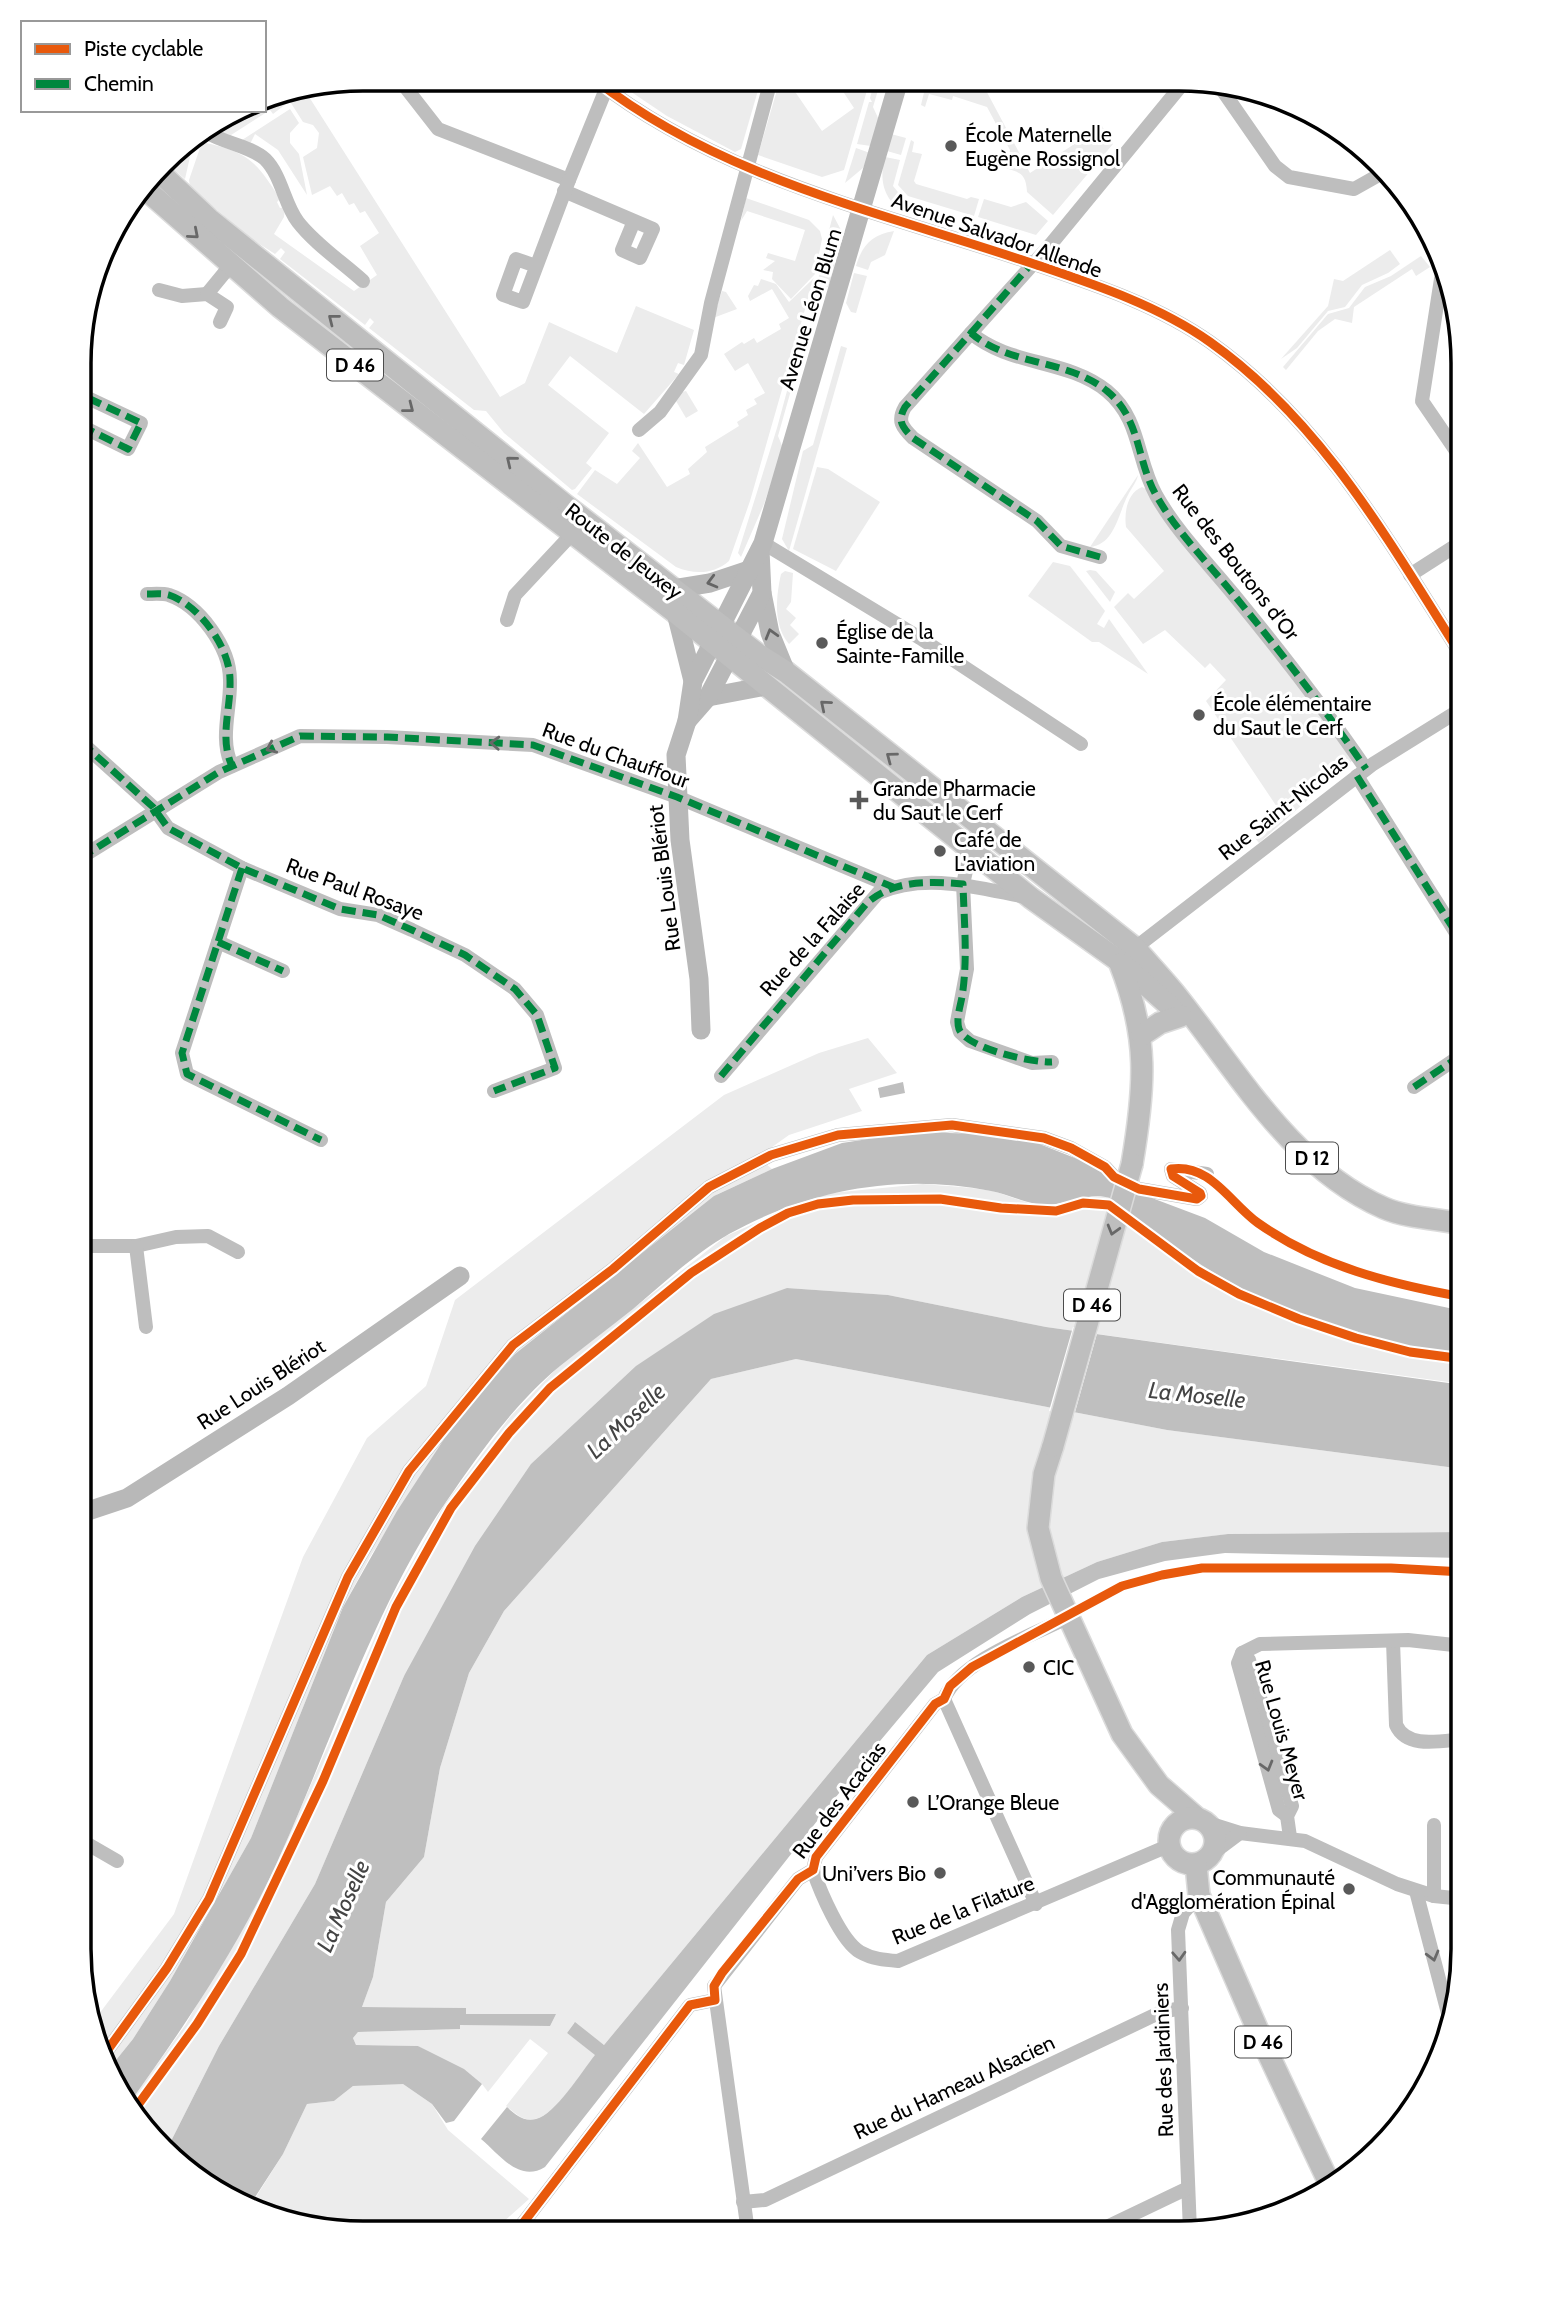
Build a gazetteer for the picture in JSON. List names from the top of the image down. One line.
{"streets":{"main road":["D 46","Route de Jeuxey","D 12"],"street":["Avenue Salvador Allende","Avenue Léon Blum","Rue des Boutons d'Or","Rue du Chauffour","Rue Saint-Nicolas","Rue Louis Blériot","Rue Paul Rosaye","Rue de la Falaise","Rue Louis Meyer","Rue des Acacias","Rue de la Filature","Rue des Jardiniers","Rue du Hameau Alsacien"]},"crossings":[["Avenue Salvador Allende","Avenue Léon Blum"],["Avenue Léon Blum","Route de Jeuxey"],["Avenue Léon Blum","Rue Louis Blériot"],["D 46","Route de Jeuxey"],["D 46","Rue Saint-Nicolas"],["D 46","D 12"],["D 46","Rue des Acacias"],["D 46","Rue de la Filature"],["D 46","Rue des Jardiniers"],["Route de Jeuxey","Rue Louis Blériot"],["Route de Jeuxey","Rue de la Falaise"],["Route de Jeuxey","D 12"],["Rue des Boutons d'Or","Rue Saint-Nicolas"],["Rue du Chauffour","Rue Louis Blériot"],["Rue du Chauffour","Rue Paul Rosaye"],["Rue du Chauffour","Rue de la Falaise"],["Rue Saint-Nicolas","D 12"],["Rue des Acacias","Rue de la Filature"],["Rue des Jardiniers","Rue du Hameau Alsacien"]],"one_way":["Rue du Chauffour"],"water":["La Moselle"],"places":{"other":["École Maternelle Eugène Rossignol","Église de la Sainte-Famille","École élémentaire du Saut le Cerf","Café de L'aviation","CIC","L’Orange Bleue","Uni’vers Bio","Communauté d'Agglomération Épinal"],"health":["Grande Pharmacie du Saut le Cerf"]},"legend":["Piste cyclable","Chemin"]}
